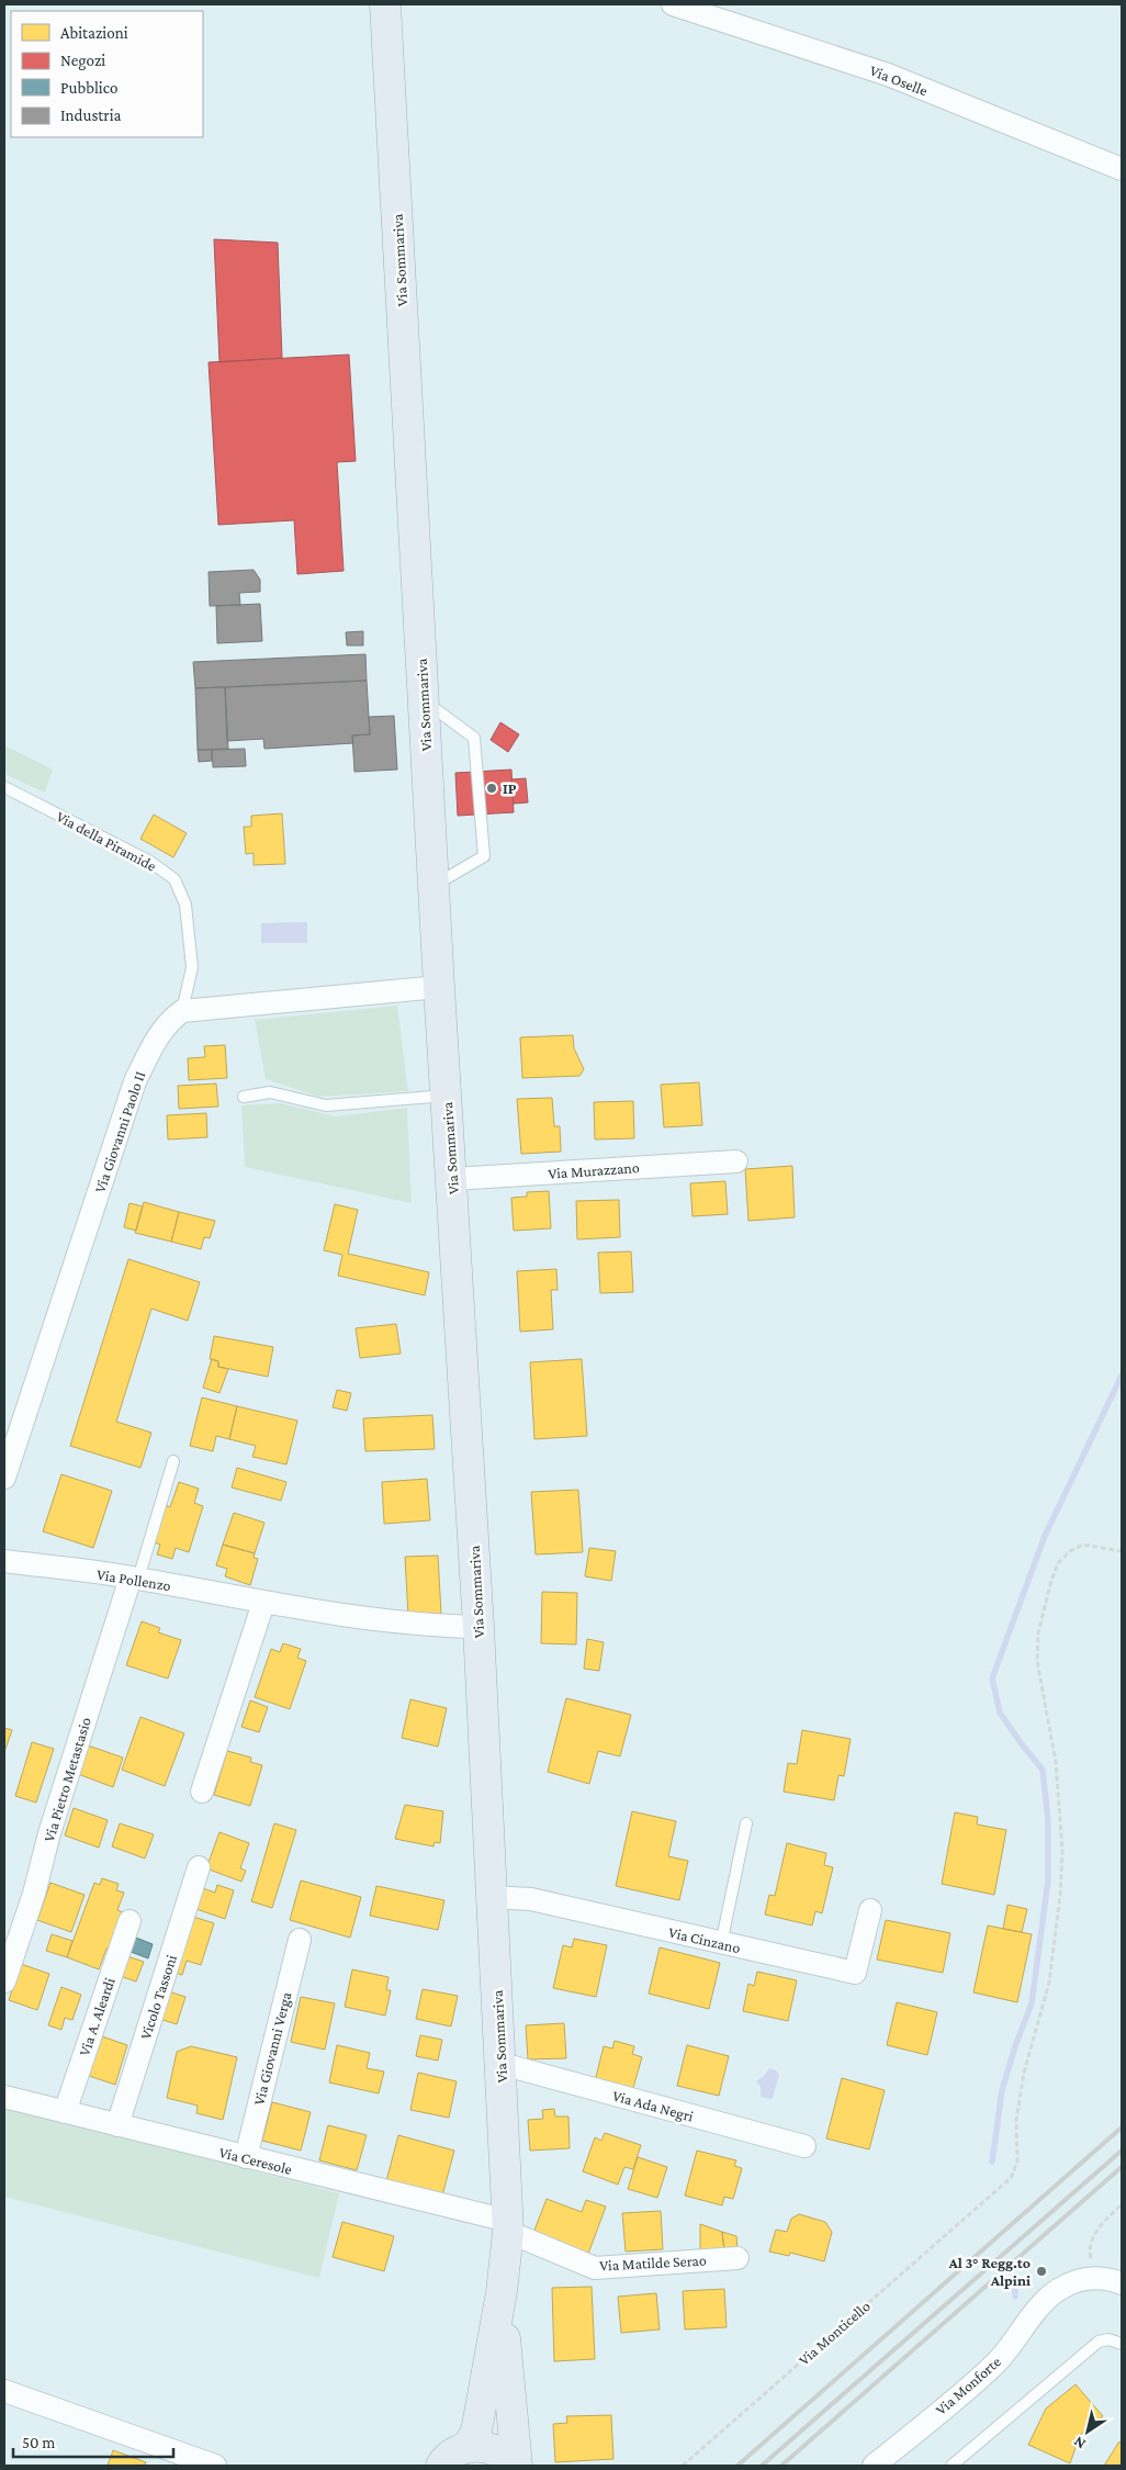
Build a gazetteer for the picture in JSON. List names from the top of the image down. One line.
{"streets":{"main road":["Via Sommariva"],"street":["Via Oselle","Via Giovanni Paolo II","Via Murazzano","Via Pollenzo","Via Pietro Metastasio","Via Cinzano","Vicolo Tassoni","Via A. Aleardi","Via Giovanni Verga","Via Ada Negri","Via Ceresole","Via Matilde Serao","Via Monforte"],"lane":["Via della Piramide"],"path":["Via Monticello"]},"crossings":[["Via Sommariva","Via Murazzano"],["Via Sommariva","Via Pollenzo"],["Via Sommariva","Via Cinzano"],["Via Sommariva","Via Ada Negri"],["Via Sommariva","Via Ceresole"],["Via Sommariva","Via Matilde Serao"],["Via della Piramide","Via Giovanni Paolo II"],["Via Pollenzo","Via Pietro Metastasio"],["Vicolo Tassoni","Via Ceresole"],["Via A. Aleardi","Via Ceresole"],["Via Giovanni Verga","Via Ceresole"],["Via Ceresole","Via Matilde Serao"]],"places":["IP","Al 3° Regg.to Alpini"],"legend":["Abitazioni","Negozi","Pubblico","Industria"],"scale_bar":"50 m","north":"bottom left"}
